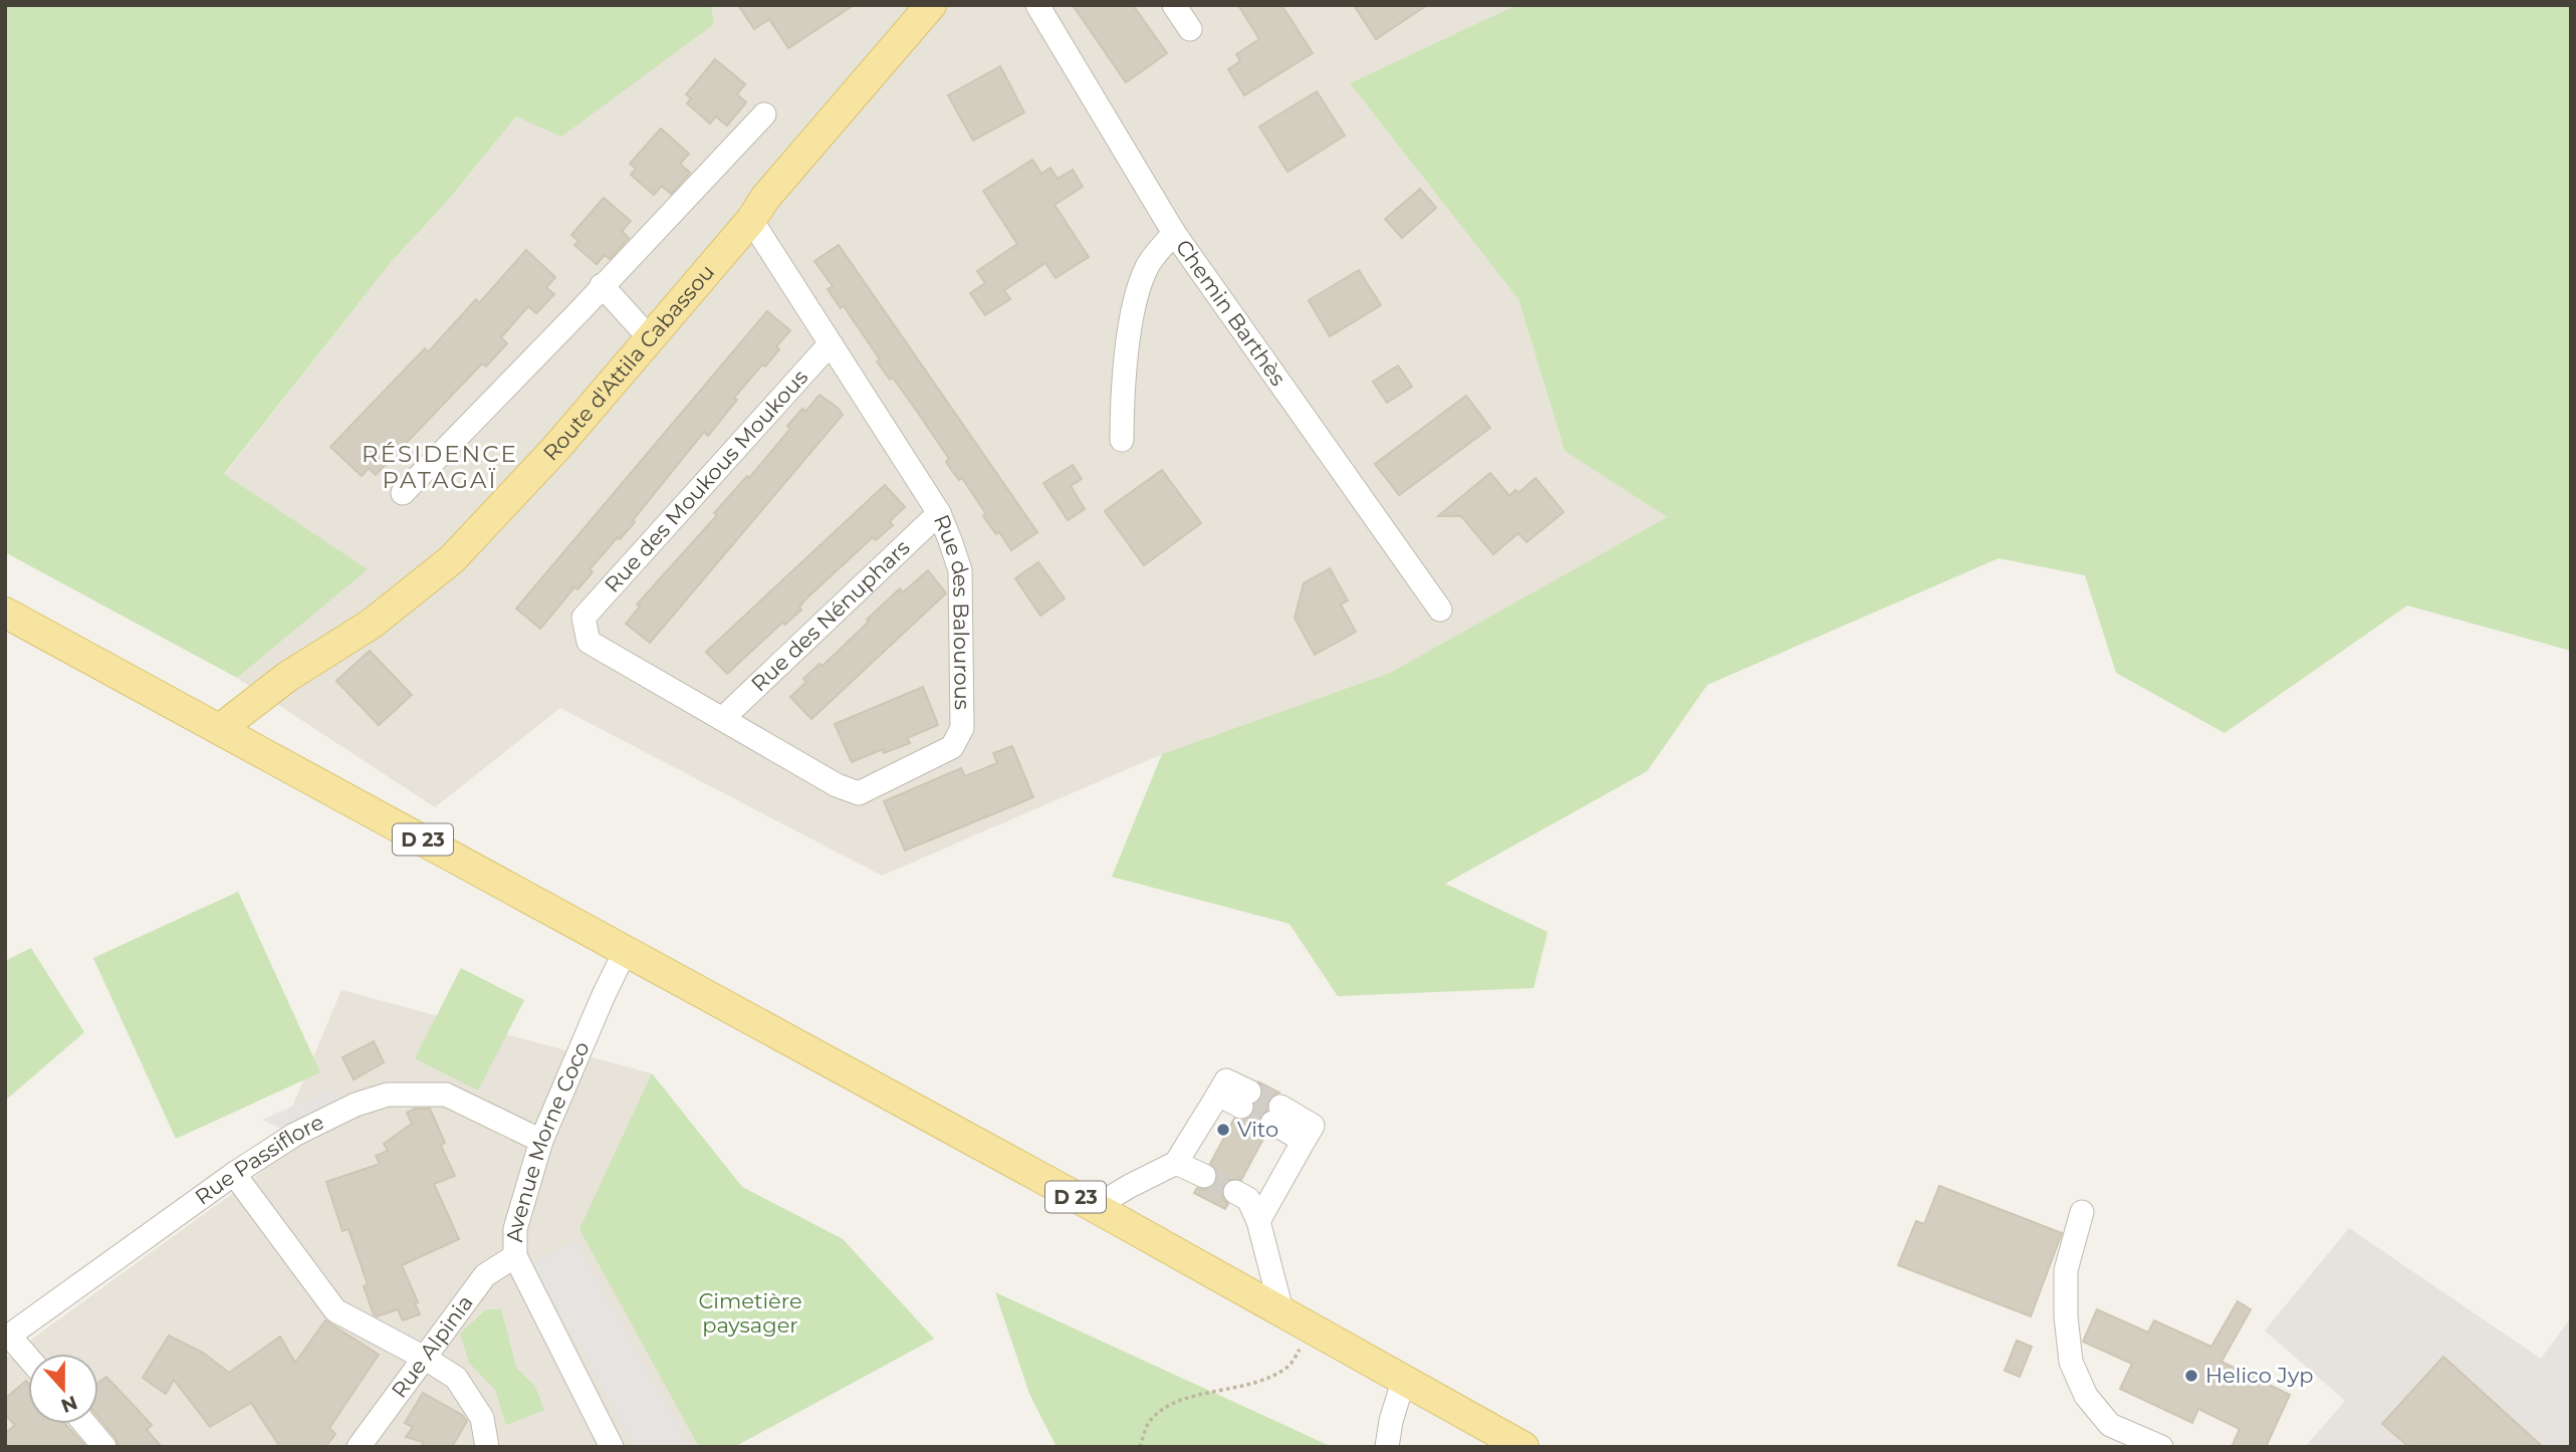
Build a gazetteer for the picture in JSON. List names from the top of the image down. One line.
{"streets":{"main road":["Route d'Attila Cabassou","D 23"],"street":["Chemin Barthès","Rue des Moukous Moukous","Rue des Balourous","Rue des Nénuphars","Avenue Morne Coco","Rue Passiflore","Rue Alpinia"]},"crossings":[["Route d'Attila Cabassou","Rue des Balourous"],["Route d'Attila Cabassou","D 23"],["Rue des Moukous Moukous","Rue des Balourous"],["Rue des Balourous","Rue des Nénuphars"],["D 23","Avenue Morne Coco"],["Avenue Morne Coco","Rue Passiflore"],["Avenue Morne Coco","Rue Alpinia"]],"districts":["RÉSIDENCE PATAGAÏ"],"parks":["Cimetière paysager"],"places":["Vito","Helico Jyp"],"north":"bottom"}
